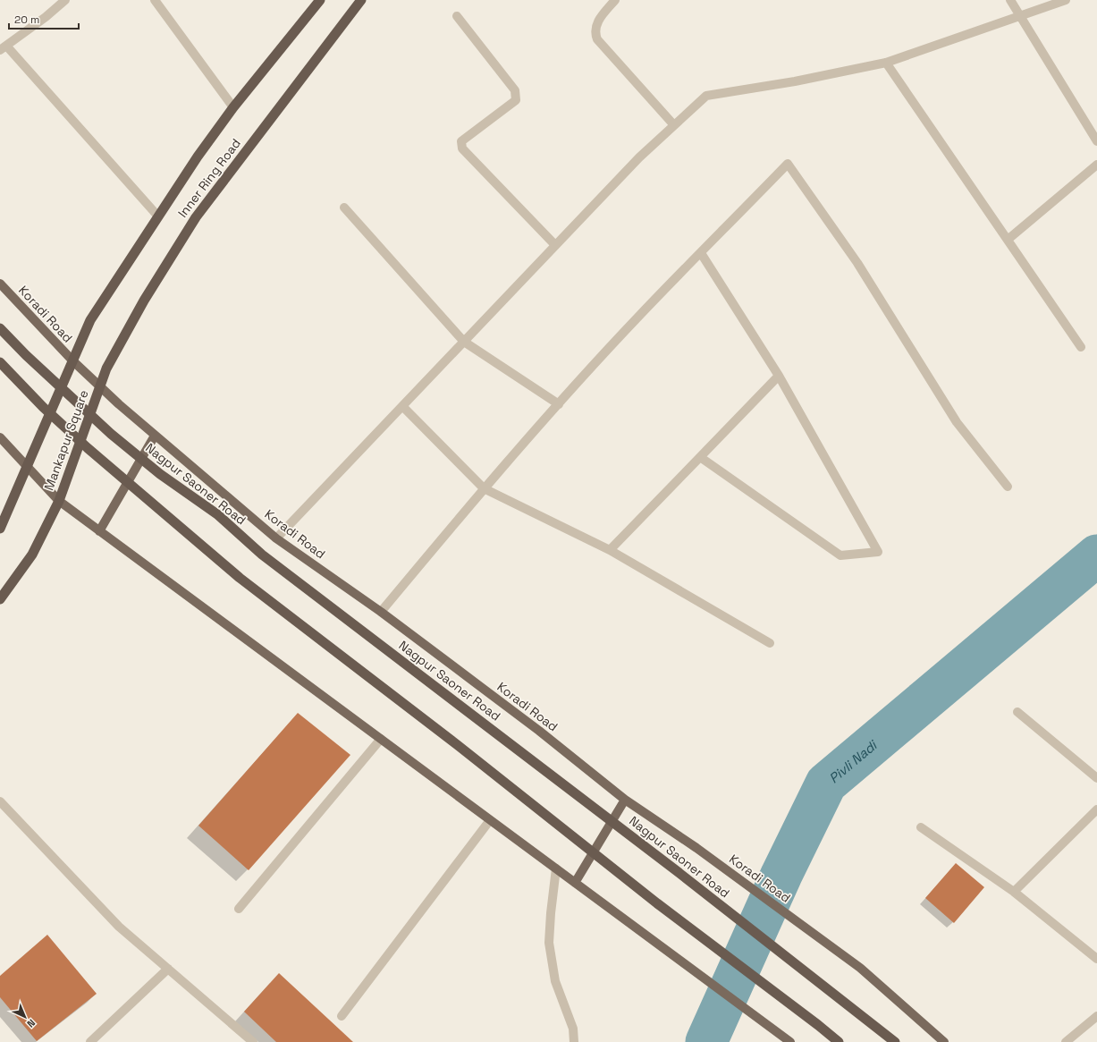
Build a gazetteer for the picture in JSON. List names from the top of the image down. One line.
{"streets":{"highway":["Inner Ring Road","Mankapur Square","Nagpur Saoner Road"],"main road":["Koradi Road"]},"crossings":[["Inner Ring Road","Koradi Road"],["Inner Ring Road","Mankapur Square"],["Koradi Road","Mankapur Square"]],"water":["Pivli Nadi"],"scale_bar":"20 m","north":"bottom right"}
